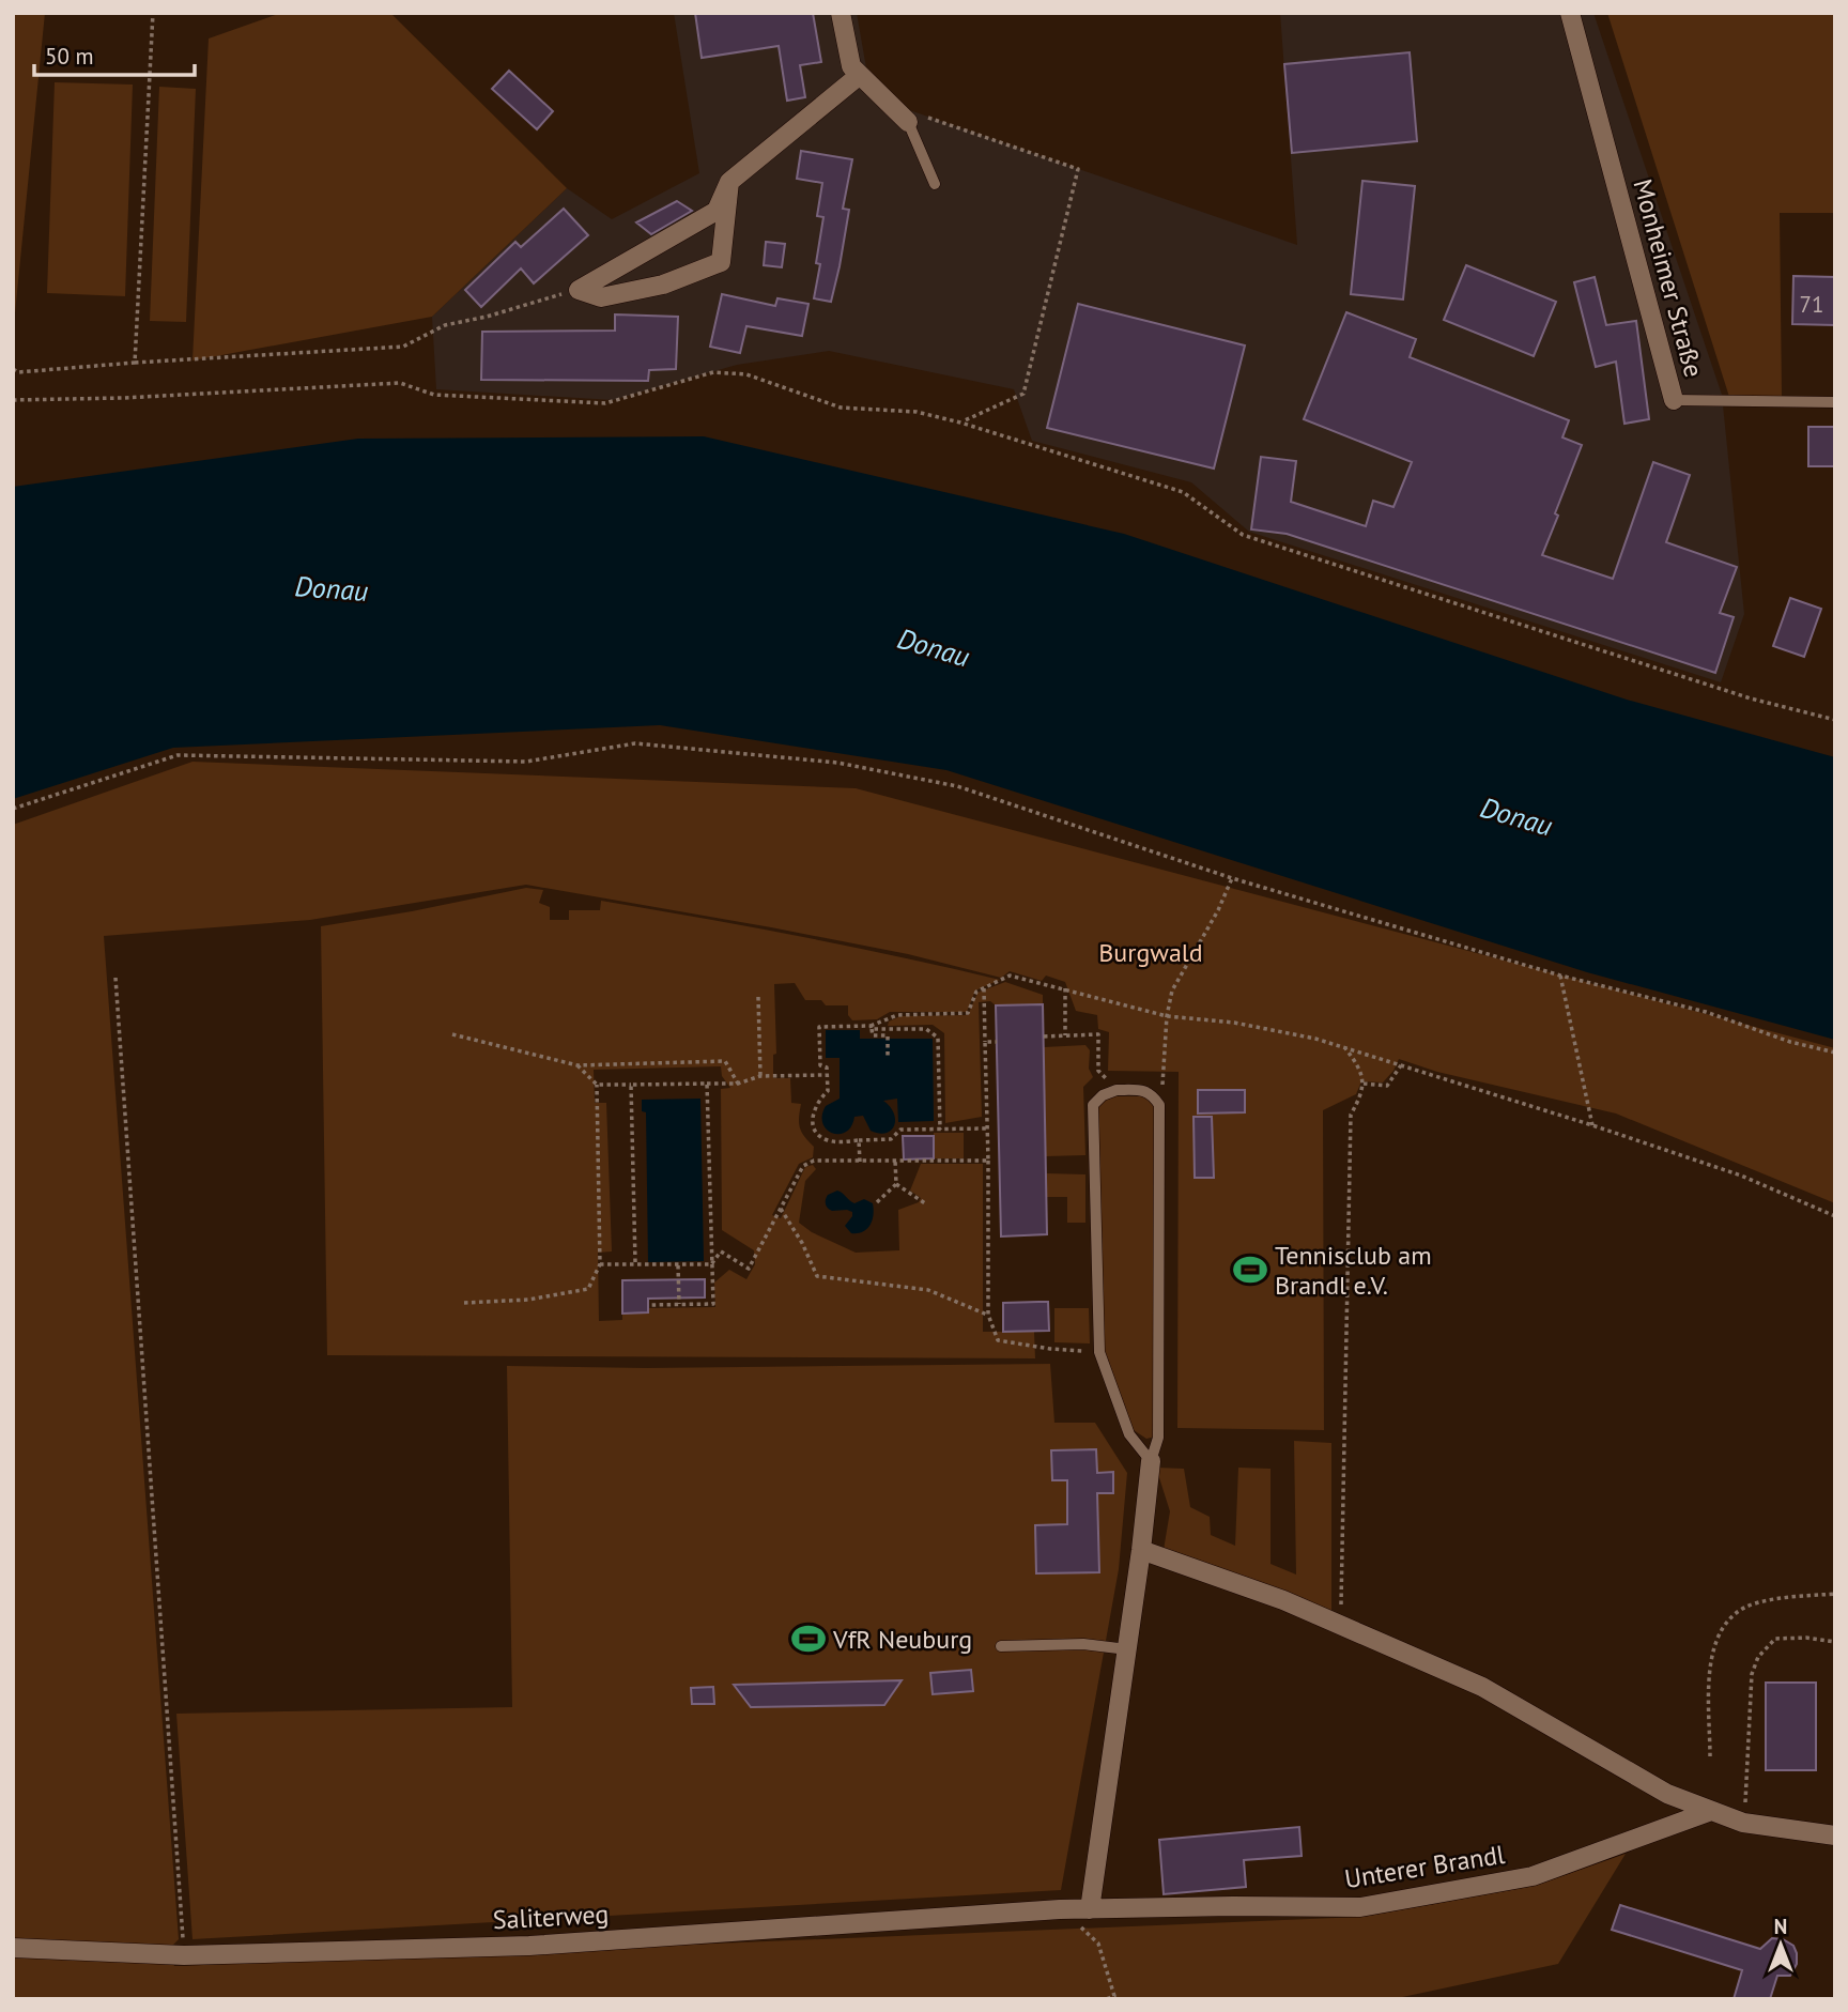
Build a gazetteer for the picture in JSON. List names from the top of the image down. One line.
{"streets":{"street":["Monheimer Straße","Unterer Brandl","Saliterweg"]},"crossings":[["Unterer Brandl","Saliterweg"]],"water":["Donau"],"parks":["Burgwald"],"places":{"sports":["Tennisclub am Brandl e.V.","VfR Neuburg"]},"house_numbers":["71"],"scale_bar":"50 m","north":"top"}
